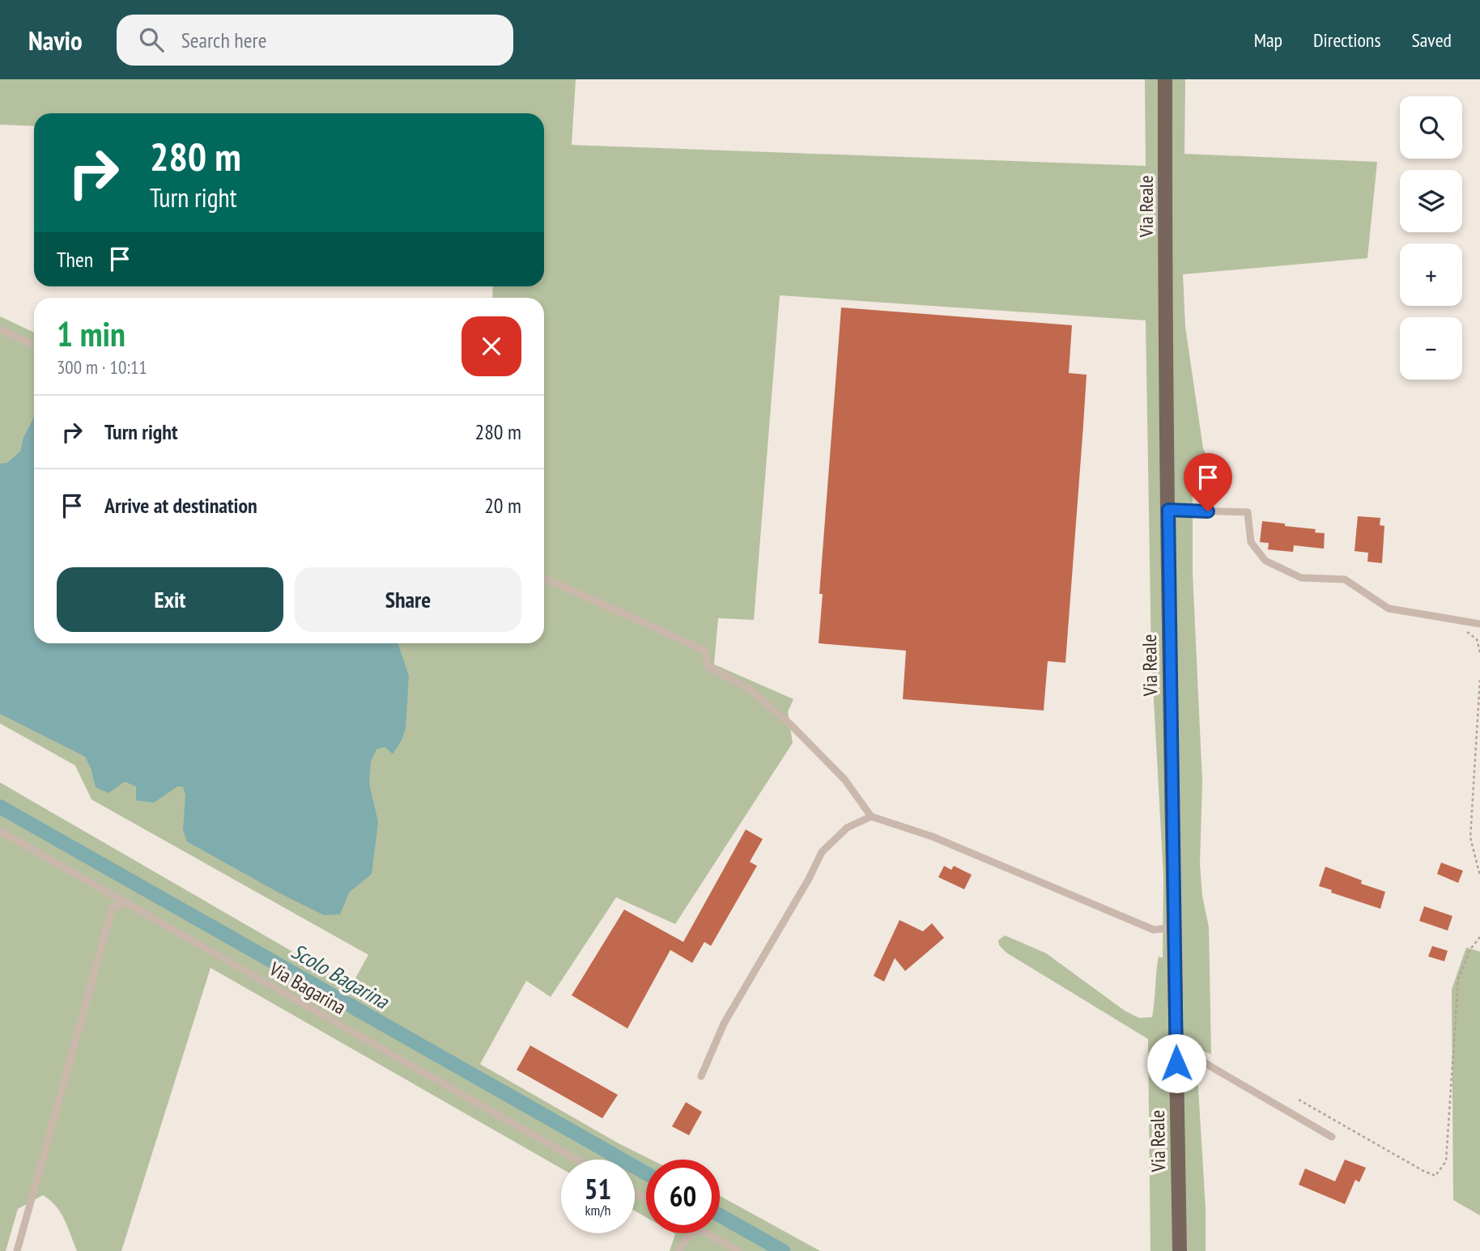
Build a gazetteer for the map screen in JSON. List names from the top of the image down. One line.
{"streets":{"main road":["Via Reale"],"lane":["Via Bagarina"]},"water":["Scolo Bagarina"],"page":{"header":"Navio","search":"Search here","nav":["Map","Directions","Saved"],"map_buttons":["+","−"],"turn":["280 m","Turn right"],"then":"Then","heading":["1 min","300 m · 10:11"],"list":[{"name":"Turn right","value":"280 m"},{"name":"Arrive at destination","value":"20 m"}],"buttons":["Exit","Share"],"speed":"51 km/h","limit":"60"}}
